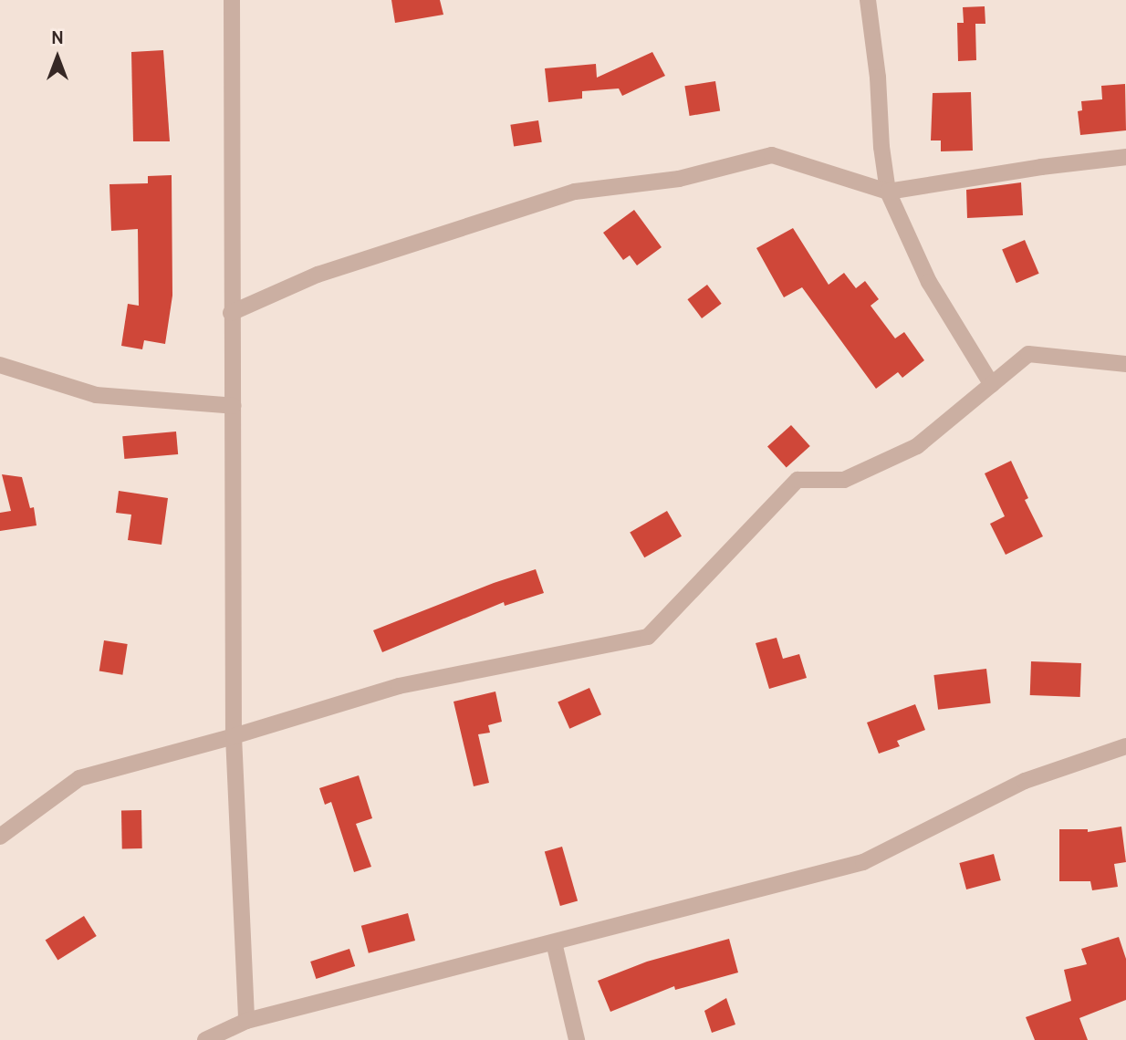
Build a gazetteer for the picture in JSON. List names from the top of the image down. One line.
{"north":"top"}
